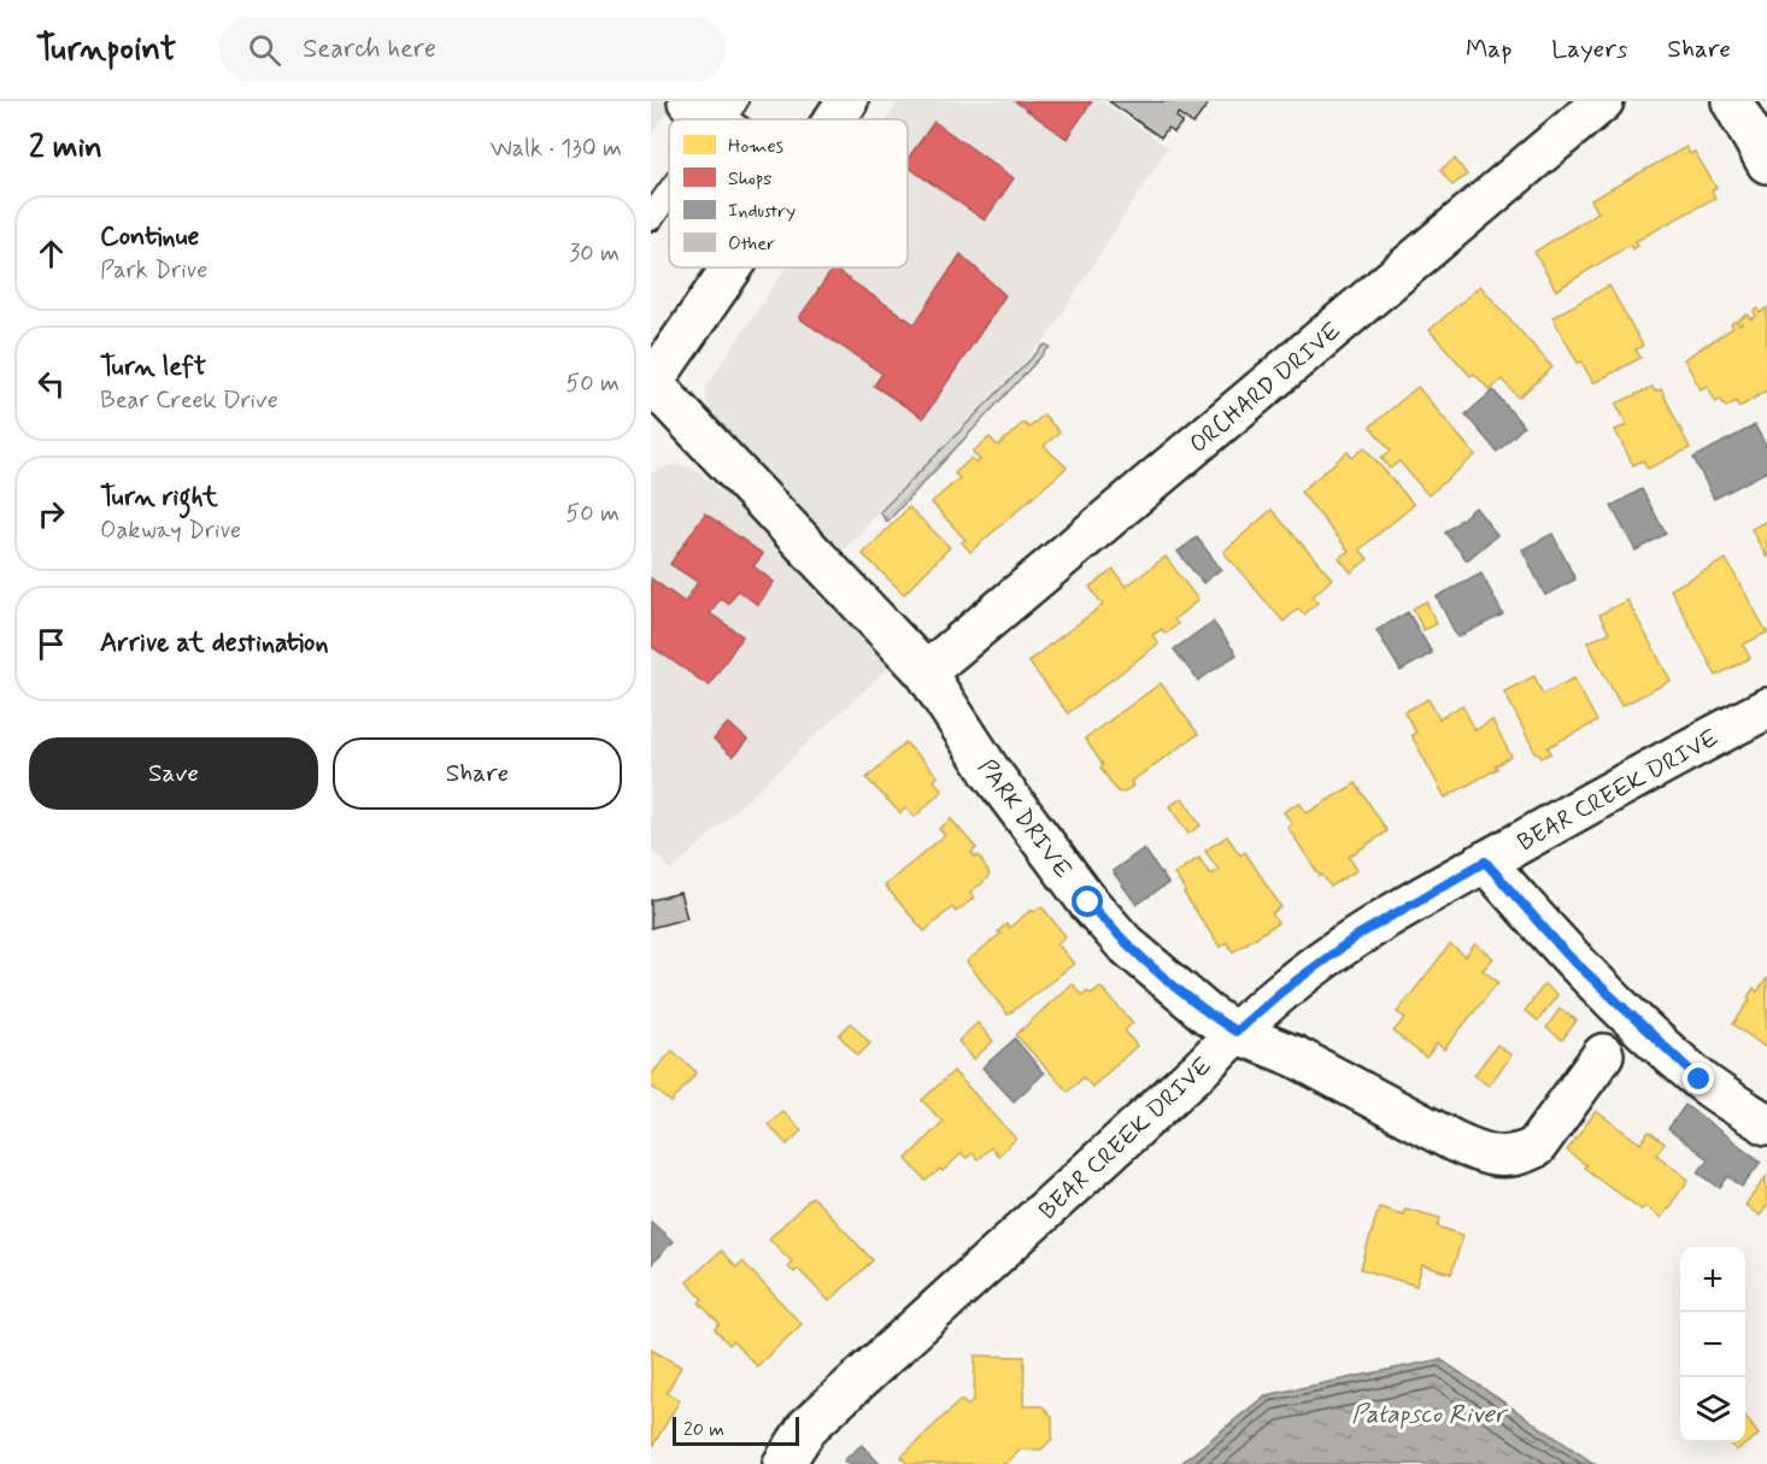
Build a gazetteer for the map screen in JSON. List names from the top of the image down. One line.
{"streets":{"street":["ORCHARD DRIVE","BEAR CREEK DRIVE","PARK DRIVE"]},"crossings":[["ORCHARD DRIVE","PARK DRIVE"],["BEAR CREEK DRIVE","PARK DRIVE"]],"water":["Patapsco River"],"legend":["Homes","Shops","Industry","Other"],"scale_bar":"20 m","page":{"header":"Turnpoint","search":"Search here","nav":["Map","Layers","Share"],"heading":["2 min","Walk · 130 m"],"list":[["Continue","Park Drive","30 m"],["Turn left","Bear Creek Drive","50 m"],["Turn right","Oakway Drive","50 m"],"Arrive at destination"],"buttons":["Save","Share"],"map_buttons":["+","−"],"scale":"20 m"}}
